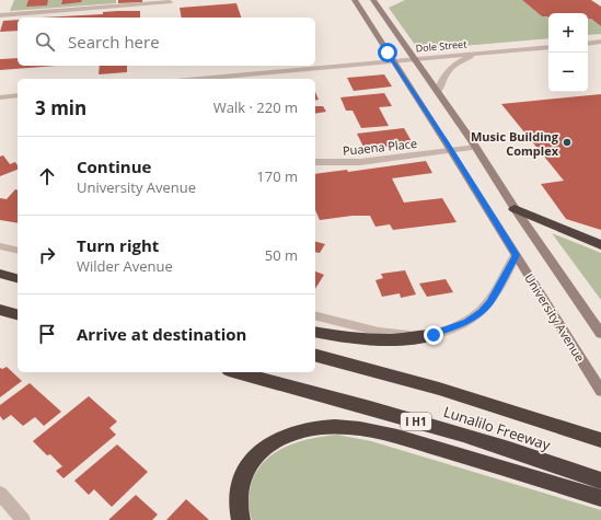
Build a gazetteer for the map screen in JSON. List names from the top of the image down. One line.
{"streets":{"highway":["I H1","Lunalilo Freeway"],"main road":["University Avenue"],"street":["Dole Street","Puaena Place"]},"crossings":[["Dole Street","University Avenue"],["Puaena Place","University Avenue"]],"places":["Music Building Complex"],"page":{"map_buttons":["+","−"],"search":"Search here","heading":["3 min","Walk · 220 m"],"list":[["Continue","University Avenue","170 m"],["Turn right","Wilder Avenue","50 m"],"Arrive at destination"]}}
